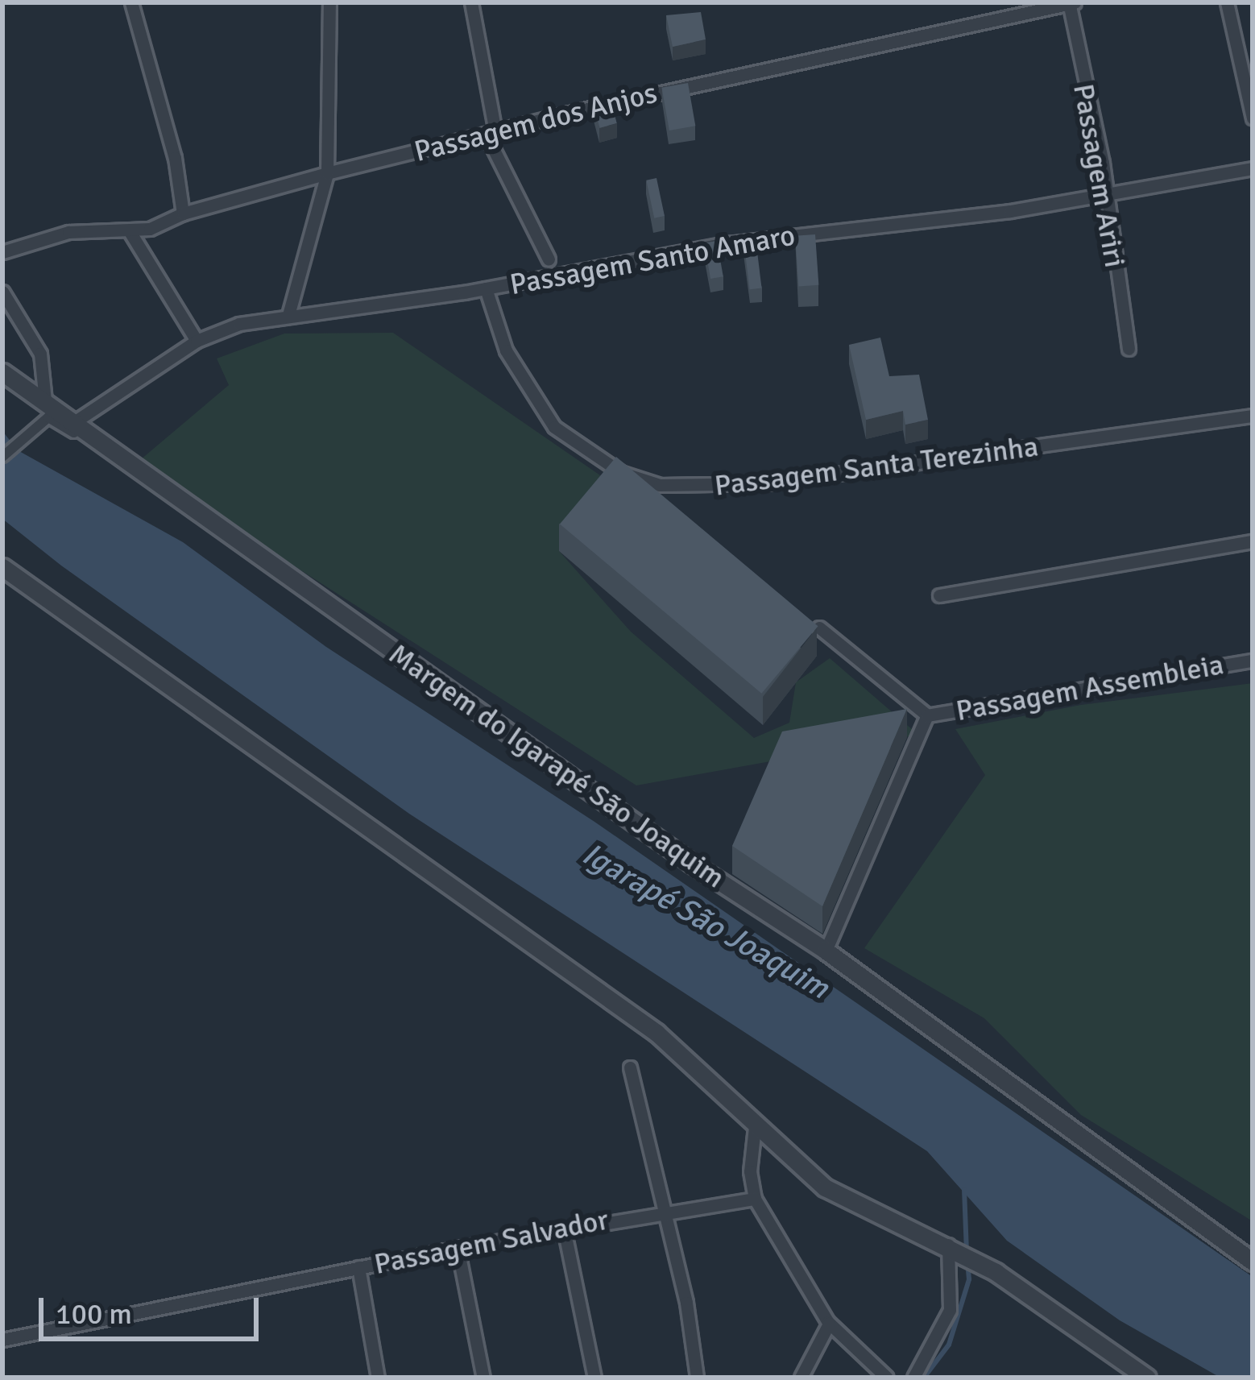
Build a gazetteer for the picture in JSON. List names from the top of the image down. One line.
{"streets":{"street":["Passagem dos Anjos","Passagem Ariri","Passagem Santo Amaro","Passagem Santa Terezinha","Passagem Assembleia","Margem do Igarapé São Joaquim","Passagem Salvador"]},"crossings":[["Passagem dos Anjos","Passagem Ariri"],["Passagem Ariri","Passagem Santo Amaro"],["Passagem Santo Amaro","Passagem Santa Terezinha"],["Passagem Santo Amaro","Margem do Igarapé São Joaquim"],["Passagem Assembleia","Margem do Igarapé São Joaquim"]],"water":["Igarapé São Joaquim"],"scale_bar":"100 m"}
